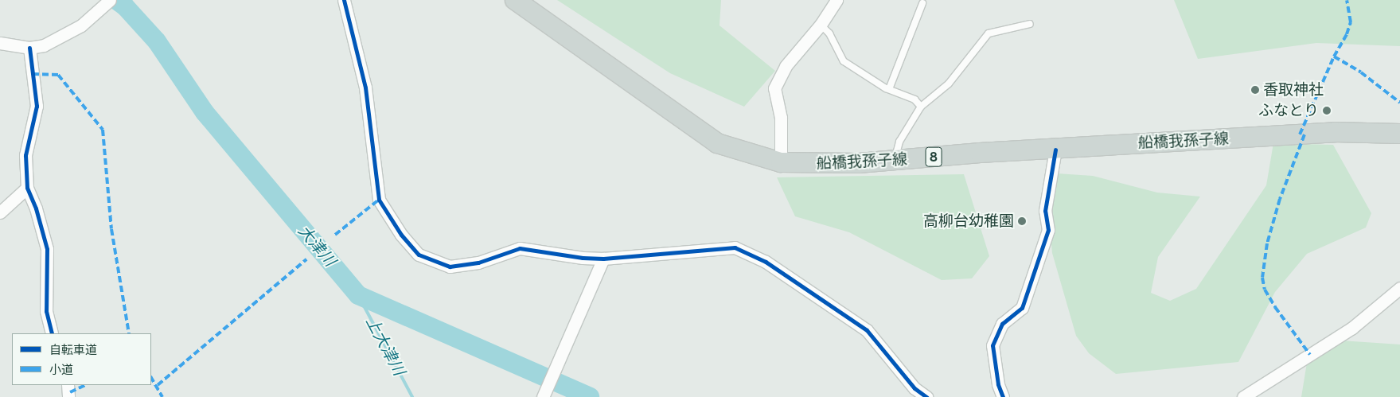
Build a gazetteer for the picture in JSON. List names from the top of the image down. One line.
{"streets":{"main road":["船橋我孫子線","8"]},"water":["大津川","上大津川"],"places":["香取神社","ふなとり","高柳台幼稚園"],"legend":["自転車道","小道"]}
